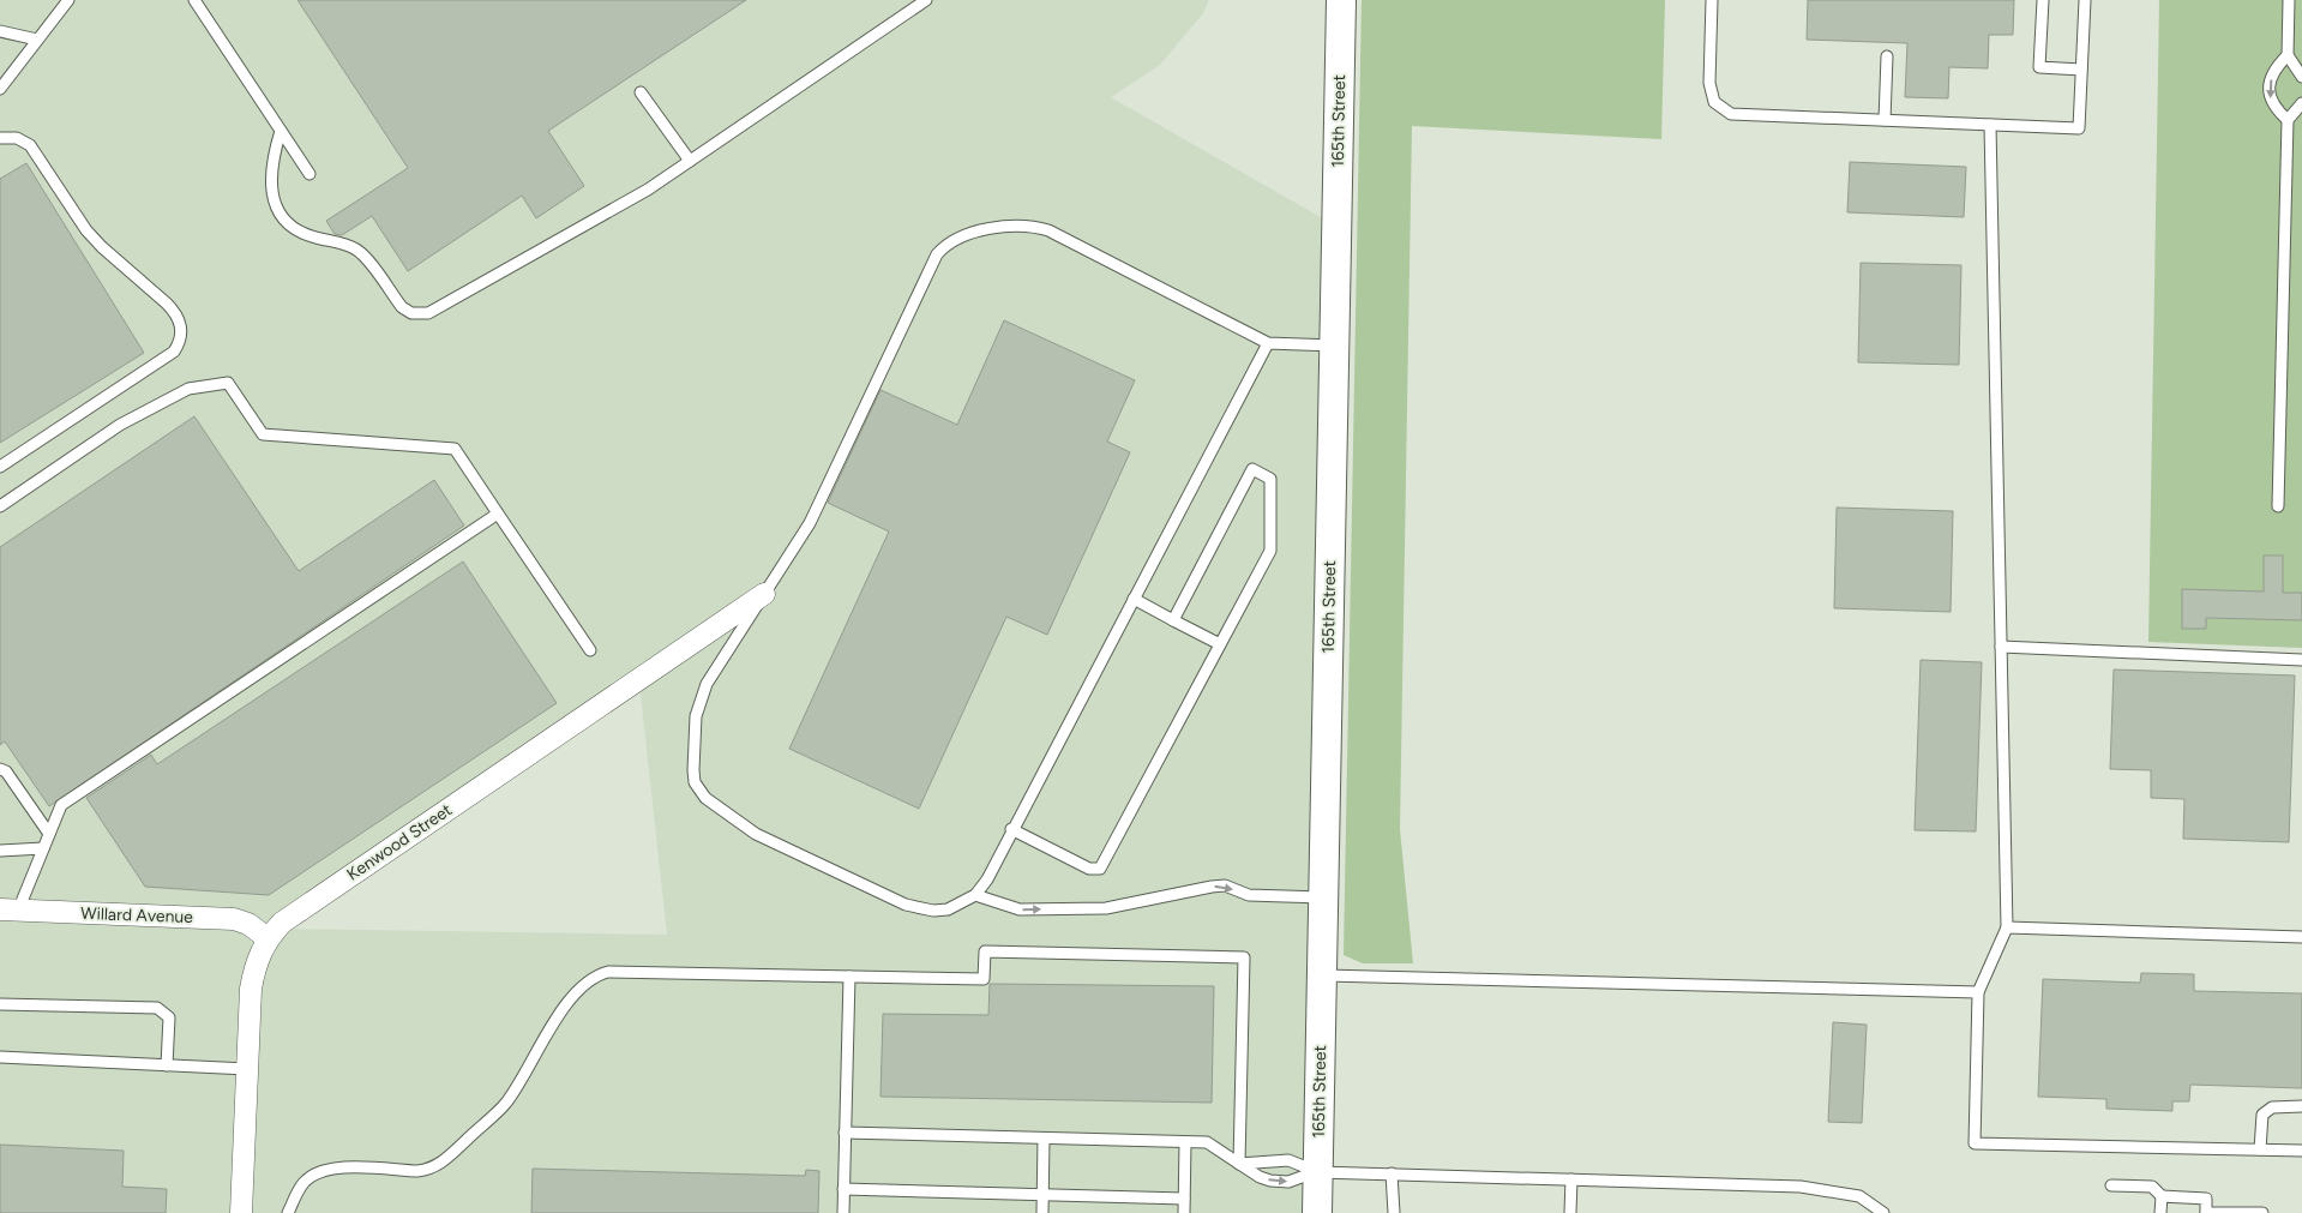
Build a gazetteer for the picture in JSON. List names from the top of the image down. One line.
{"streets":{"main road":["165th Street"],"street":["Kenwood Street","Willard Avenue"]},"crossings":[["Kenwood Street","Willard Avenue"]]}
